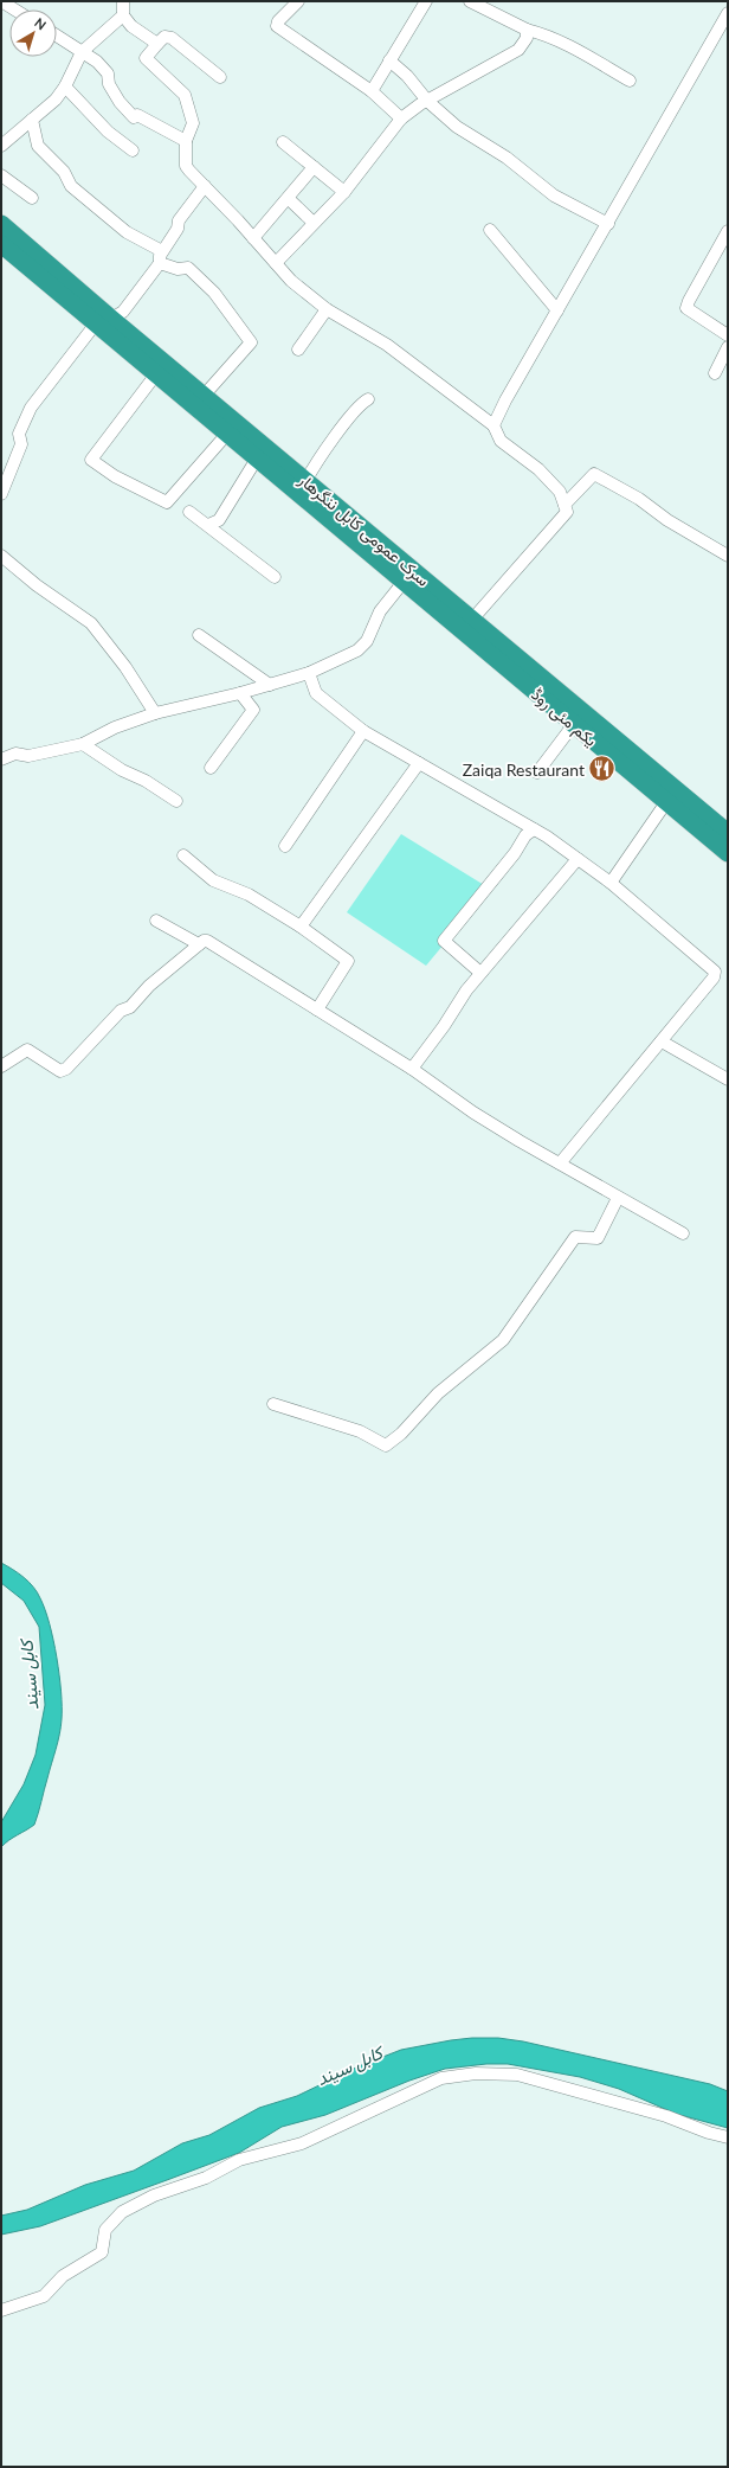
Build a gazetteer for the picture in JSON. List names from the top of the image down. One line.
{"streets":{"highway":["سرک عمومی کابل ننگرهار","یکم مئی روڈ"]},"crossings":[["سرک عمومی کابل ننگرهار","یکم مئی روڈ"]],"water":["کابل سيند"],"places":{"restaurant":["Zaiqa Restaurant"]},"north":"top right"}
